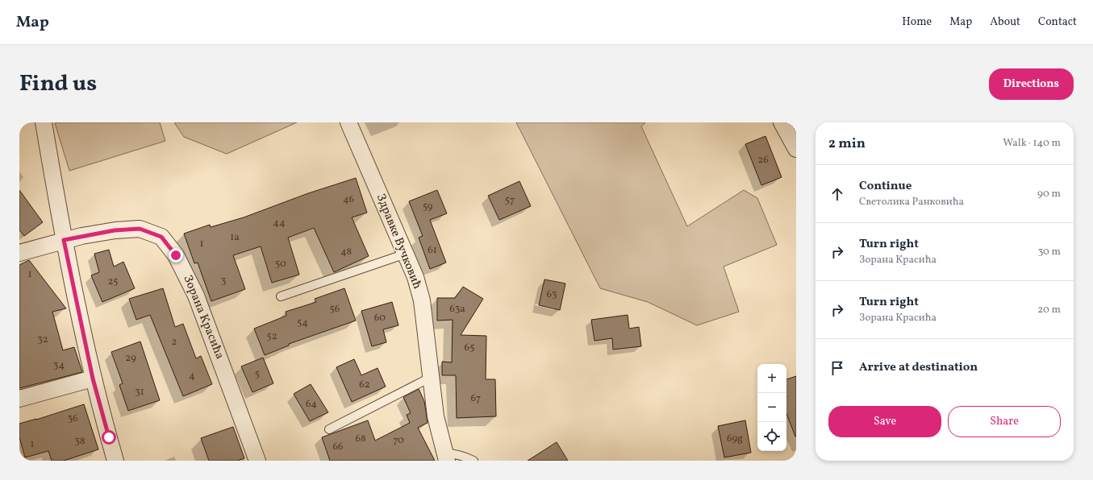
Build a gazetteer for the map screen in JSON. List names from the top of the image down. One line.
{"streets":{"street":["Здравке Вучковић","Зорана Красића"]},"house_numbers":["26","46","57","59","44","1a","1","61","48","50","1","3","25","63","56","63a","60","54","52","32","2","65","29","34","5","4","62","31","67","64","36","68","69g","70","38","1","66"],"page":{"header":"Map","nav":["Home","Map","About","Contact"],"title":"Find us","buttons":["Directions",["Save","Share"]],"heading":["2 min","Walk · 140 m"],"list":[["Continue","Светолика Ранковића","90 m"],["Turn right","Зорана Красића","30 m"],["Turn right","Зорана Красића","20 m"],"Arrive at destination"],"map_buttons":["+","−"]}}
